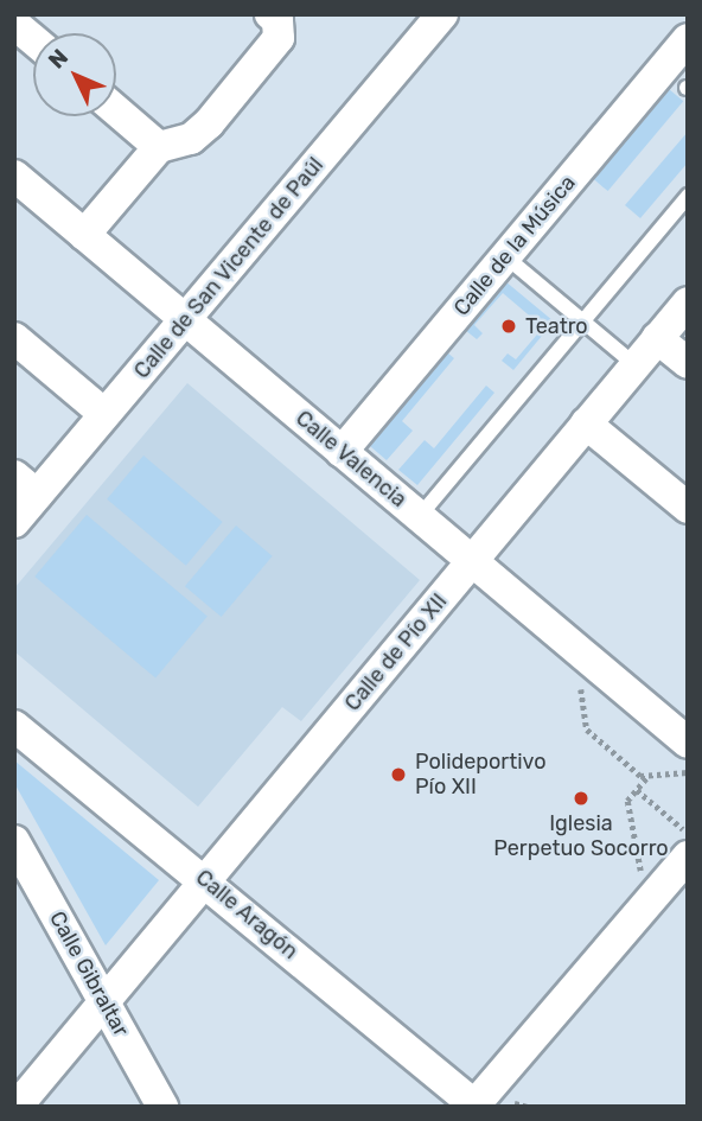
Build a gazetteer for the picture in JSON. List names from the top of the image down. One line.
{"streets":{"street":["Calle de la Música","Calle de San Vicente de Paúl","Calle Valencia","Calle de Pío XII","Calle Aragón","Calle Gibraltar"]},"crossings":[["Calle de la Música","Calle Valencia"],["Calle de San Vicente de Paúl","Calle Valencia"],["Calle Valencia","Calle de Pío XII"],["Calle de Pío XII","Calle Aragón"],["Calle de Pío XII","Calle Gibraltar"]],"places":["Teatro","Polideportivo Pío XII","Iglesia Perpetuo Socorro"],"north":"top left"}
